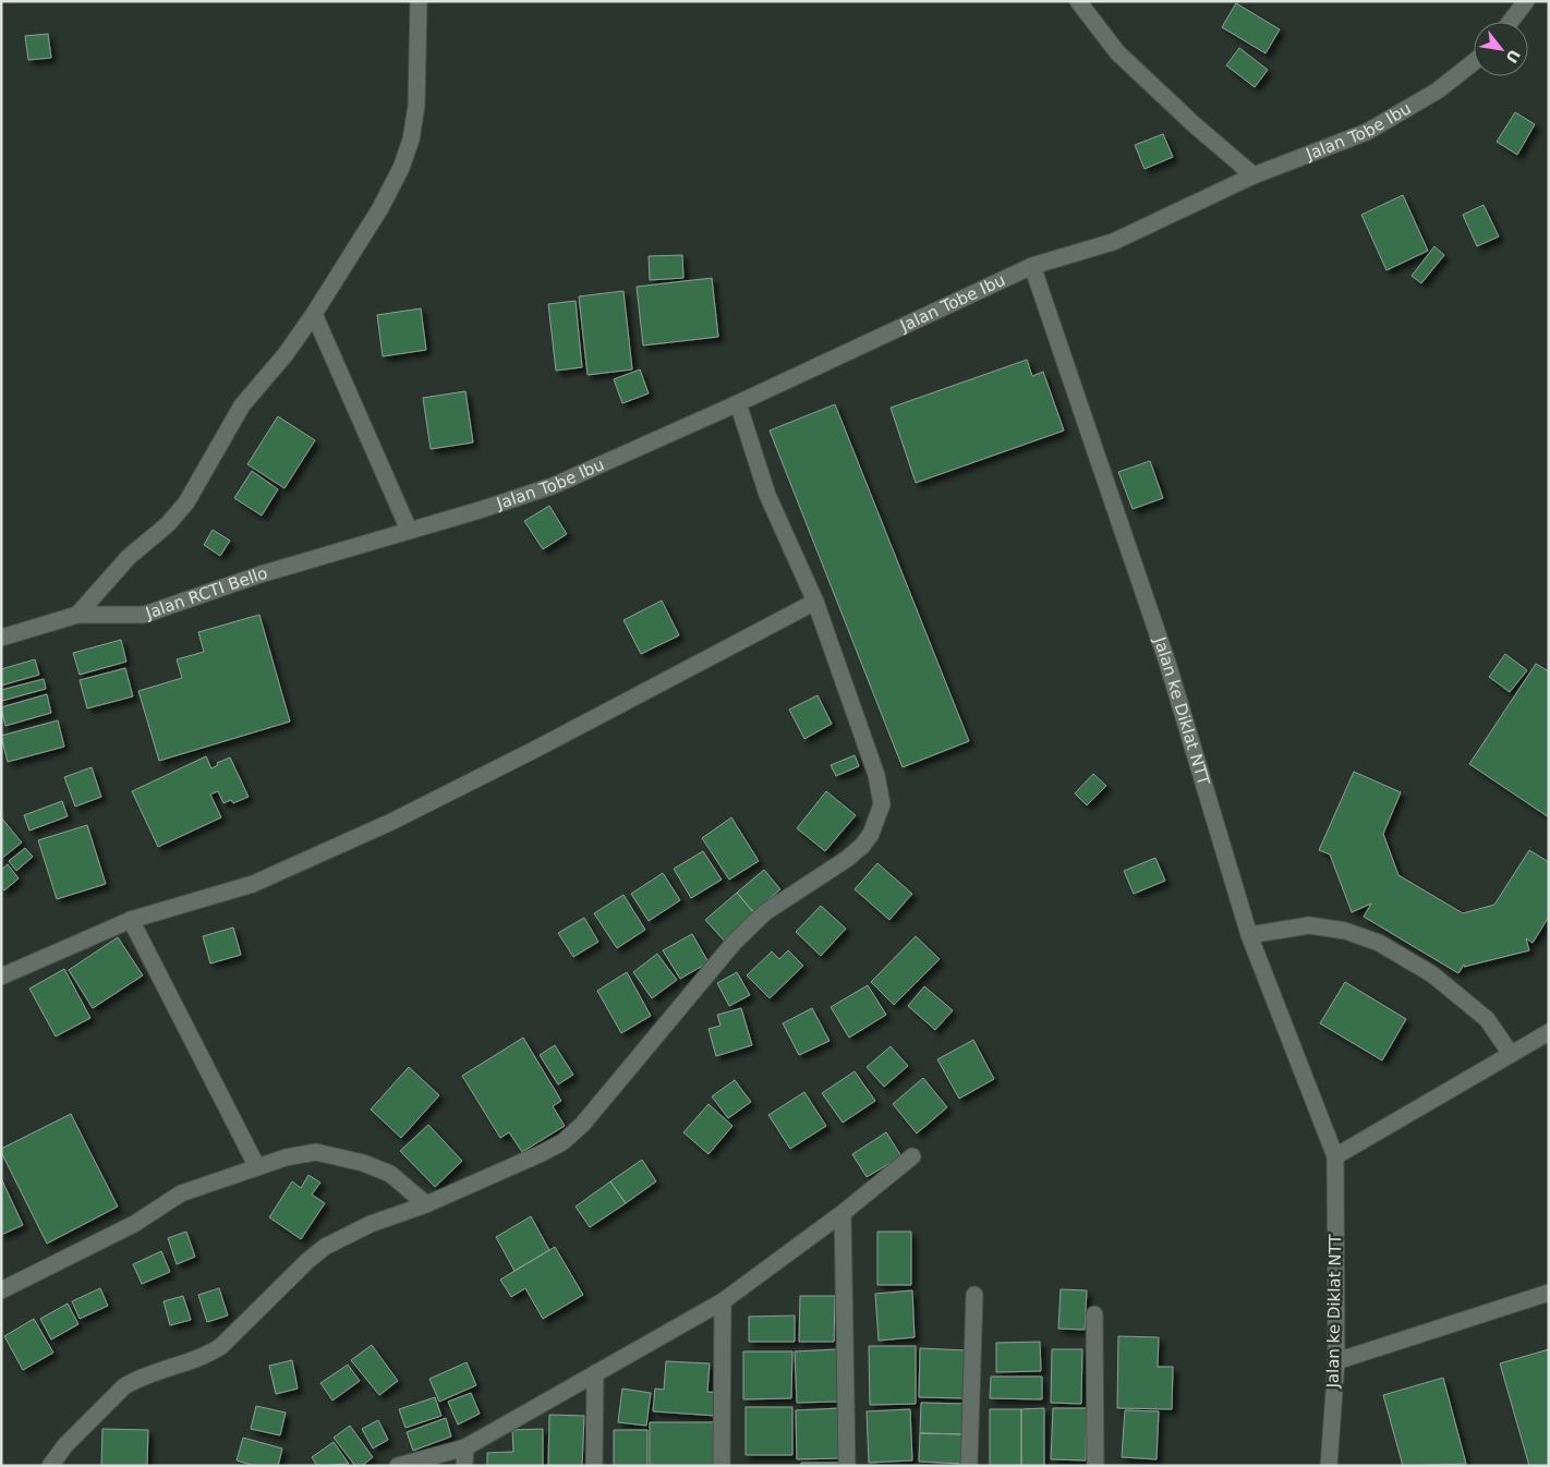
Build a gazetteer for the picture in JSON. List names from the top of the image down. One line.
{"streets":{"street":["Jalan Tobe Ibu","Jalan RCTI Bello","Jalan ke Diklat NTT"]},"crossings":[["Jalan Tobe Ibu","Jalan RCTI Bello"],["Jalan Tobe Ibu","Jalan ke Diklat NTT"]],"north":"bottom right"}
